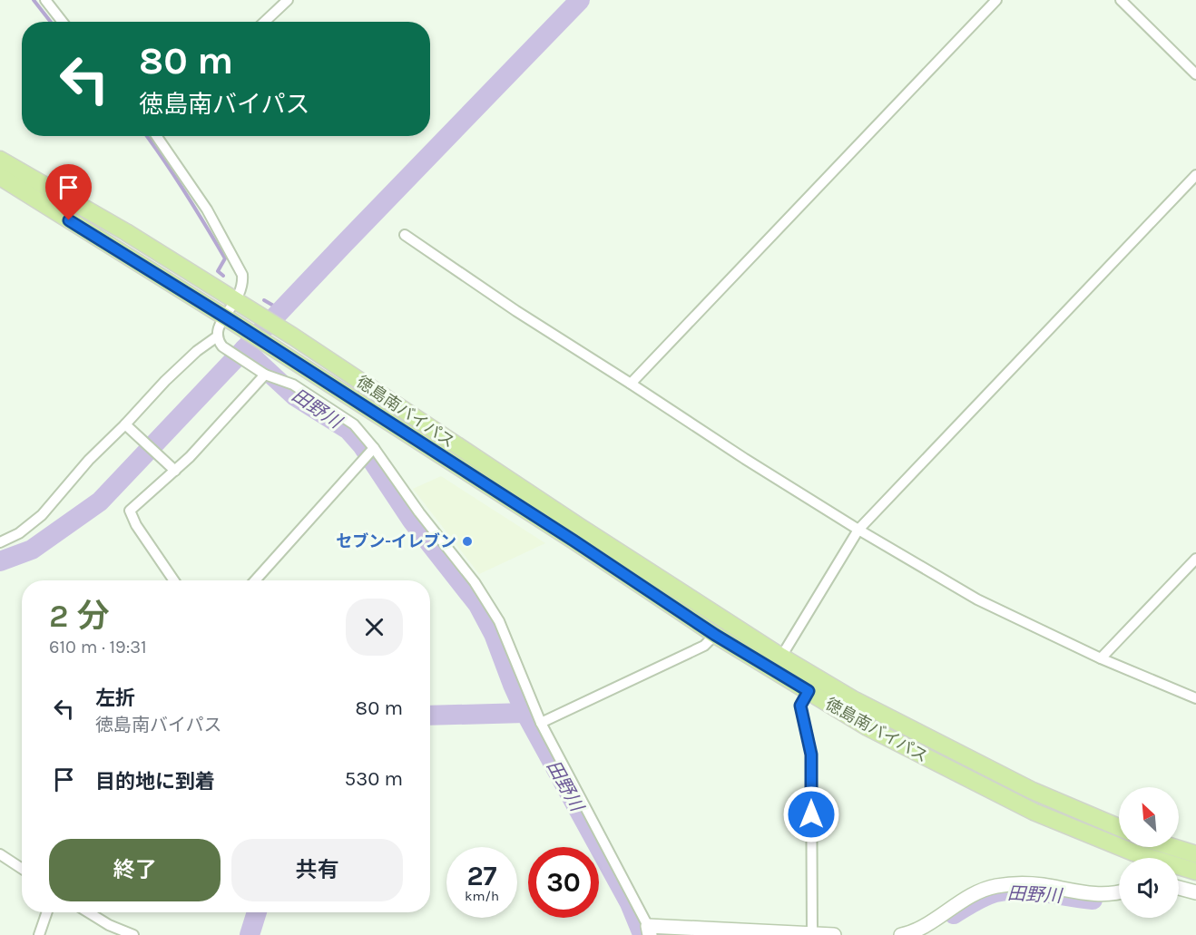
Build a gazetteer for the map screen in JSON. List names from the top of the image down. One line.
{"streets":{"highway":["徳島南バイパス"]},"water":["田野川"],"places":["セブン-イレブン"],"north":"top left","page":{"turn":["80 m","徳島南バイパス"],"heading":["2 分","610 m · 19:31"],"list":[{"name":"左折","note":"徳島南バイパス","value":"80 m"},{"name":"目的地に到着","value":"530 m"}],"buttons":["終了","共有"],"speed":"27 km/h","limit":"30"}}
